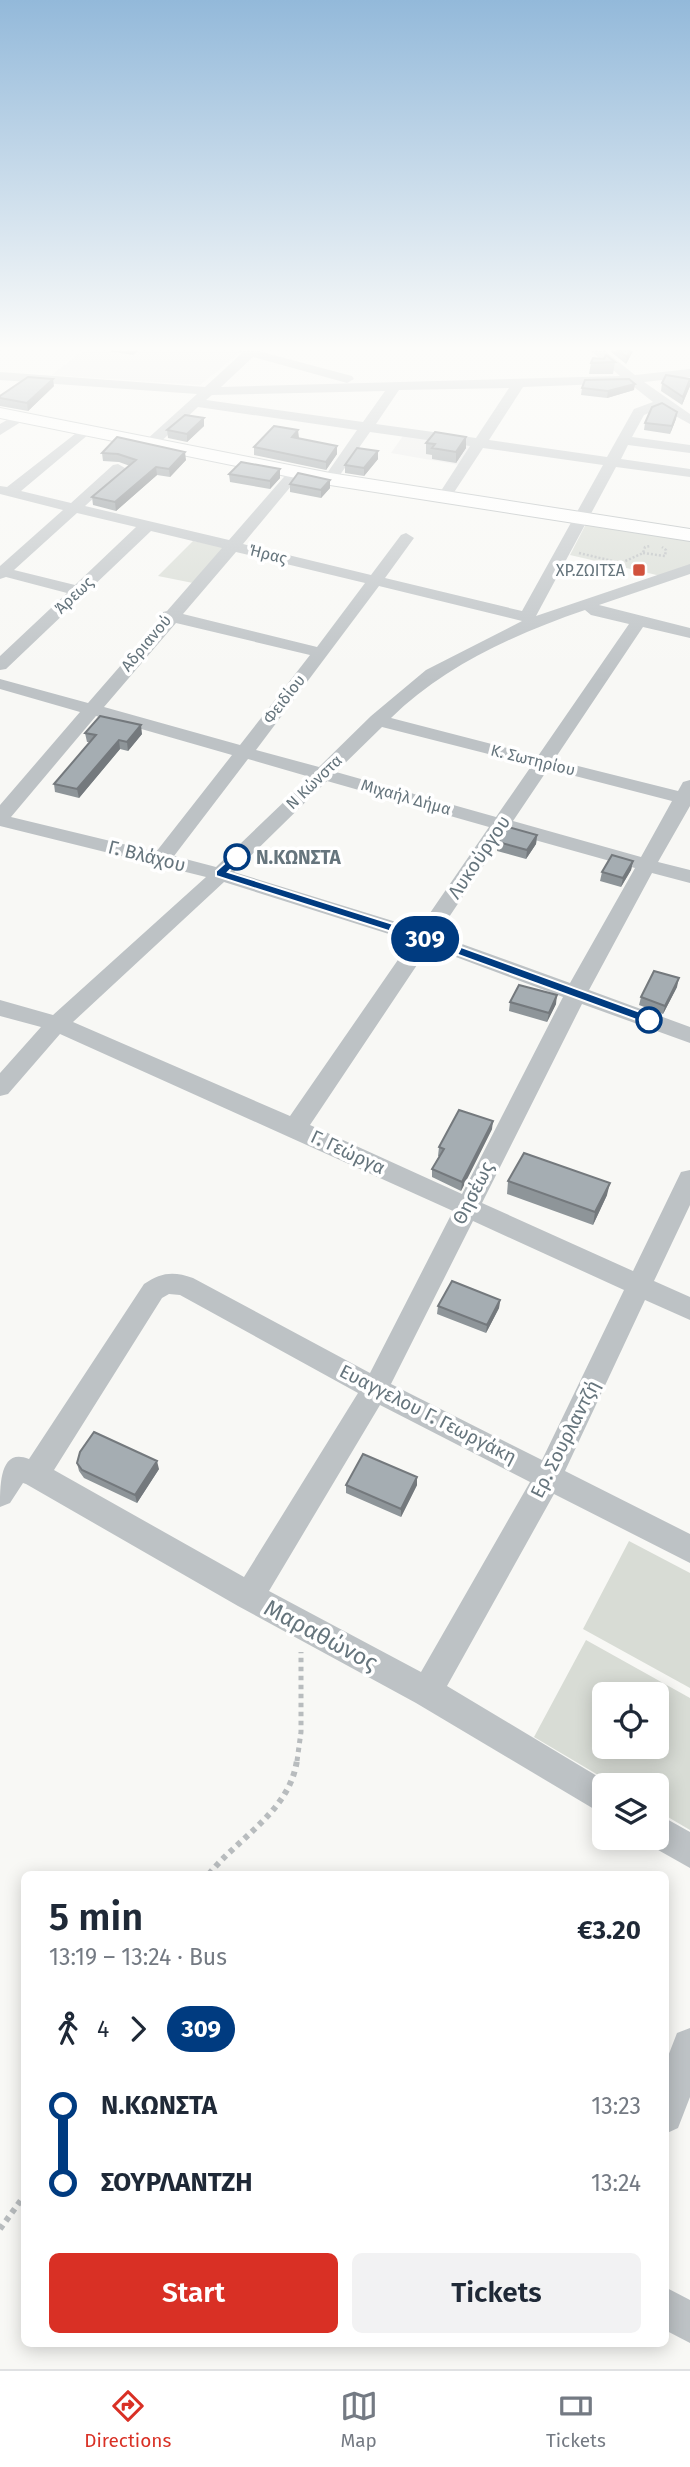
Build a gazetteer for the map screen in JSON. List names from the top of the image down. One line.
{"streets":{"street":["Ήρας","Άρεως","Αδριανού","Φειδίου","Κ. Σωτηρίου","Ν Κώνστα","Μιχαήλ Δήμα","Γ. Βλάχου","Λυκούργου","Γ. Γεώργα","Θησέως","Ευαγγελου Γ. Γεωργάκη","Ερ. Σουρλαντζή","Μαραθώνος"]},"crossings":[["Ήρας","Άρεως"],["Ήρας","Αδριανού"],["Ήρας","Φειδίου"],["Ήρας","Ν Κώνστα"],["Αδριανού","Μιχαήλ Δήμα"],["Αδριανού","Γ. Βλάχου"],["Φειδίου","Μιχαήλ Δήμα"],["Φειδίου","Γ. Βλάχου"],["Κ. Σωτηρίου","Ν Κώνστα"],["Κ. Σωτηρίου","Λυκούργου"],["Κ. Σωτηρίου","Θησέως"],["Ν Κώνστα","Μιχαήλ Δήμα"],["Ν Κώνστα","Γ. Βλάχου"],["Ν Κώνστα","Γ. Γεώργα"],["Μιχαήλ Δήμα","Λυκούργου"],["Μιχαήλ Δήμα","Θησέως"],["Γ. Βλάχου","Λυκούργου"],["Γ. Βλάχου","Θησέως"],["Λυκούργου","Γ. Γεώργα"],["Γ. Γεώργα","Θησέως"],["Γ. Γεώργα","Ερ. Σουρλαντζή"],["Θησέως","Ευαγγελου Γ. Γεωργάκη"],["Θησέως","Μαραθώνος"],["Ευαγγελου Γ. Γεωργάκη","Ερ. Σουρλαντζή"],["Ευαγγελου Γ. Γεωργάκη","Μαραθώνος"],["Ερ. Σουρλαντζή","Μαραθώνος"]],"places":{"transit":["ΧΡ.ΖΩΙΤΣΑ"],"other":["Ν.ΚΩΝΣΤΑ"]},"lines":["bus line 309"],"page":{"on_map":"309","heading":["5 min","13:19 – 13:24 · Bus","€3.20"],"legs":["4","309"],"list":[{"name":"Ν.ΚΩΝΣΤΑ","value":"13:23"},{"name":"ΣΟΥΡΛΑΝΤΖΗ","value":"13:24"}],"buttons":["Start","Tickets"],"tabs":["Directions","Map","Tickets"]}}
